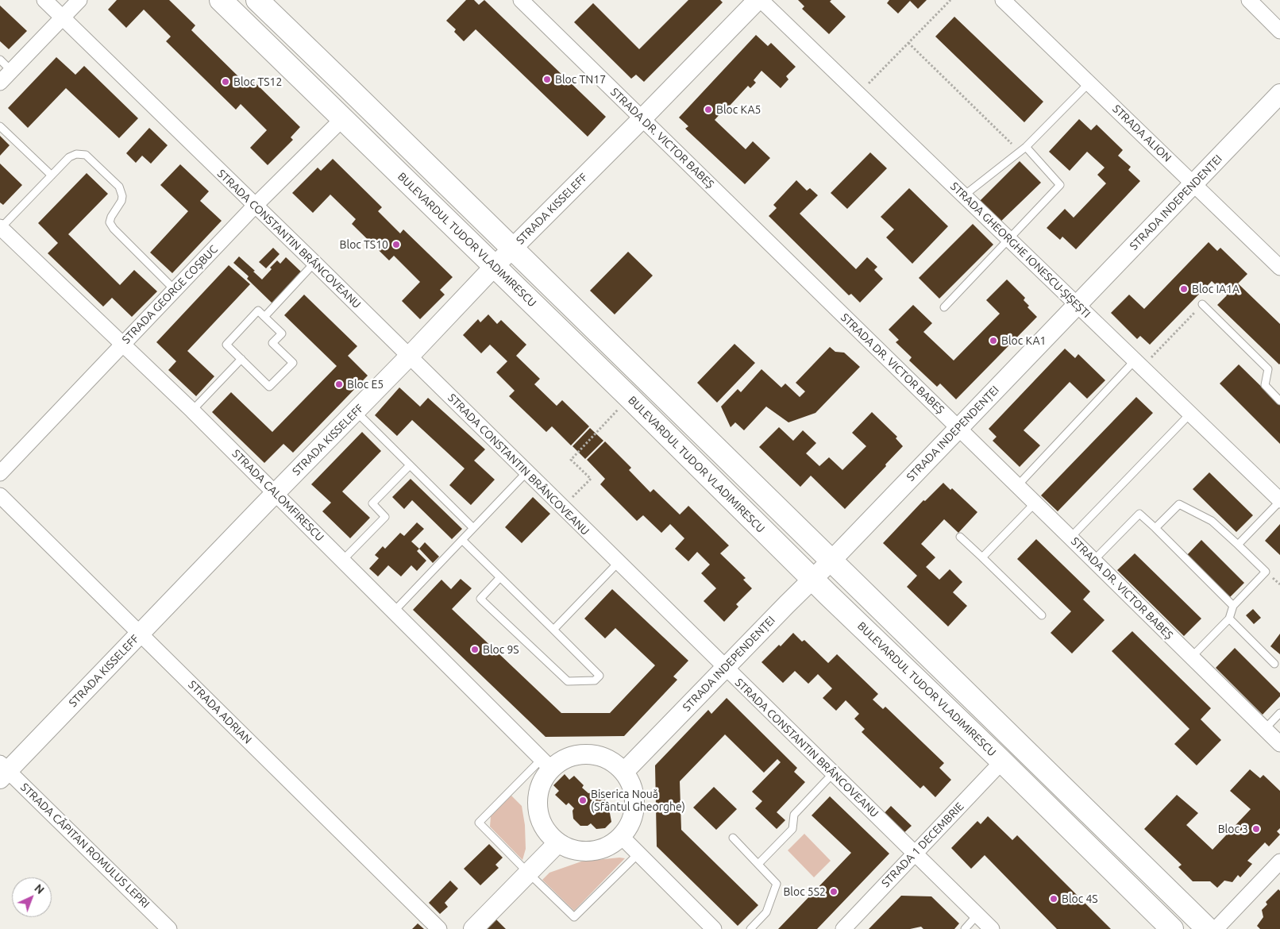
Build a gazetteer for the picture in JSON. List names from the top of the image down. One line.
{"streets":{"main road":["BULEVARDUL TUDOR VLADIMIRESCU"],"street":["STRADA ALION","STRADA DR. VICTOR BABEȘ","STRADA INDEPENDENȚEI","STRADA KISSELEFF","STRADA CONSTANTIN BRÂNCOVEANU","STRADA GHEORGHE IONESCU-ȘIȘEȘTI","STRADA GEORGE COȘBUC","STRADA CALOMFIRESCU","STRADA ADRIAN","STRADA 1 DECEMBRIE","STRADA CĂPITAN ROMULUS LEPRI"]},"crossings":[["STRADA ALION","STRADA INDEPENDENȚEI"],["STRADA DR. VICTOR BABEȘ","STRADA INDEPENDENȚEI"],["STRADA DR. VICTOR BABEȘ","STRADA KISSELEFF"],["STRADA INDEPENDENȚEI","STRADA CONSTANTIN BRÂNCOVEANU"],["STRADA INDEPENDENȚEI","BULEVARDUL TUDOR VLADIMIRESCU"],["STRADA INDEPENDENȚEI","STRADA GHEORGHE IONESCU-ȘIȘEȘTI"],["STRADA INDEPENDENȚEI","STRADA CALOMFIRESCU"],["STRADA KISSELEFF","STRADA CONSTANTIN BRÂNCOVEANU"],["STRADA KISSELEFF","BULEVARDUL TUDOR VLADIMIRESCU"],["STRADA KISSELEFF","STRADA CALOMFIRESCU"],["STRADA KISSELEFF","STRADA ADRIAN"],["STRADA KISSELEFF","STRADA CĂPITAN ROMULUS LEPRI"],["STRADA CONSTANTIN BRÂNCOVEANU","STRADA GEORGE COȘBUC"],["STRADA CONSTANTIN BRÂNCOVEANU","STRADA 1 DECEMBRIE"],["BULEVARDUL TUDOR VLADIMIRESCU","STRADA GEORGE COȘBUC"],["BULEVARDUL TUDOR VLADIMIRESCU","STRADA 1 DECEMBRIE"],["STRADA GEORGE COȘBUC","STRADA CALOMFIRESCU"]],"places":["Bloc TN17","Bloc TS12","Bloc KA5","Bloc TS10","Bloc IA1A","Bloc KA1","Bloc E5","Bloc 9S","Biserica Nouă (Sfântul Gheorghe)","Bloc 3","Bloc 5S2","Bloc 4S"],"north":"top right"}
